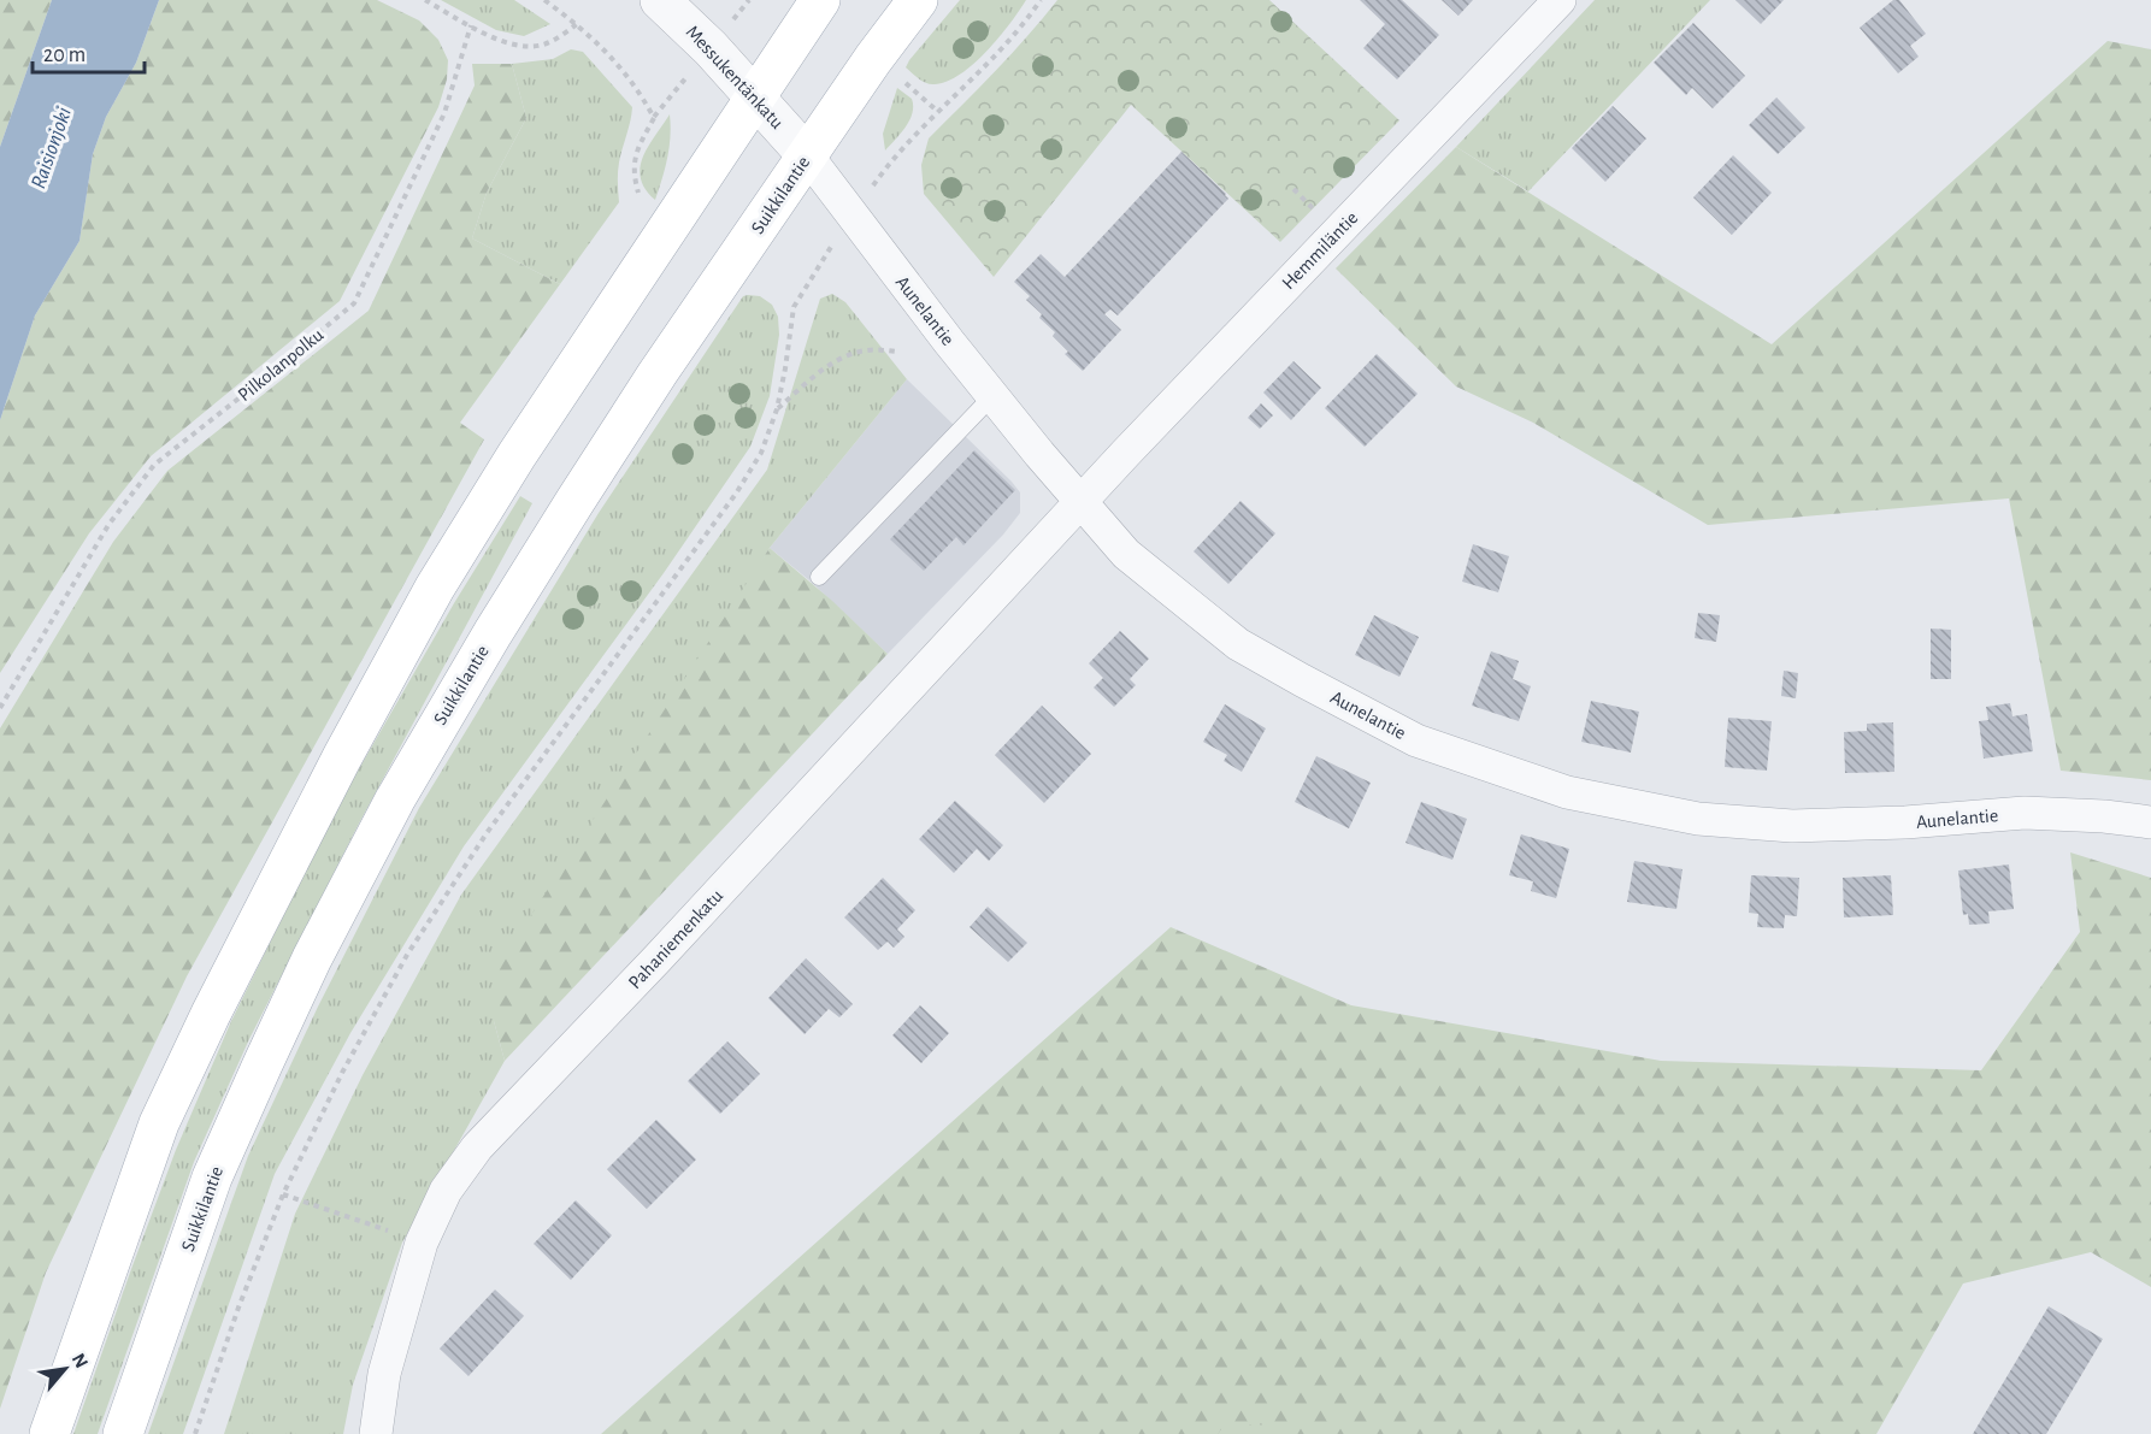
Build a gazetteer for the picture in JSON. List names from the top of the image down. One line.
{"streets":{"main road":["Suikkilantie"],"street":["Messukentänkatu","Hemmiläntie","Aunelantie","Pahaniemenkatu"],"path":["Pilkolanpolku"]},"crossings":[["Messukentänkatu","Suikkilantie"],["Messukentänkatu","Aunelantie"],["Suikkilantie","Aunelantie"],["Hemmiläntie","Aunelantie"],["Hemmiläntie","Pahaniemenkatu"],["Aunelantie","Pahaniemenkatu"]],"water":["Raisionjoki"],"scale_bar":"20 m","north":"top right"}
